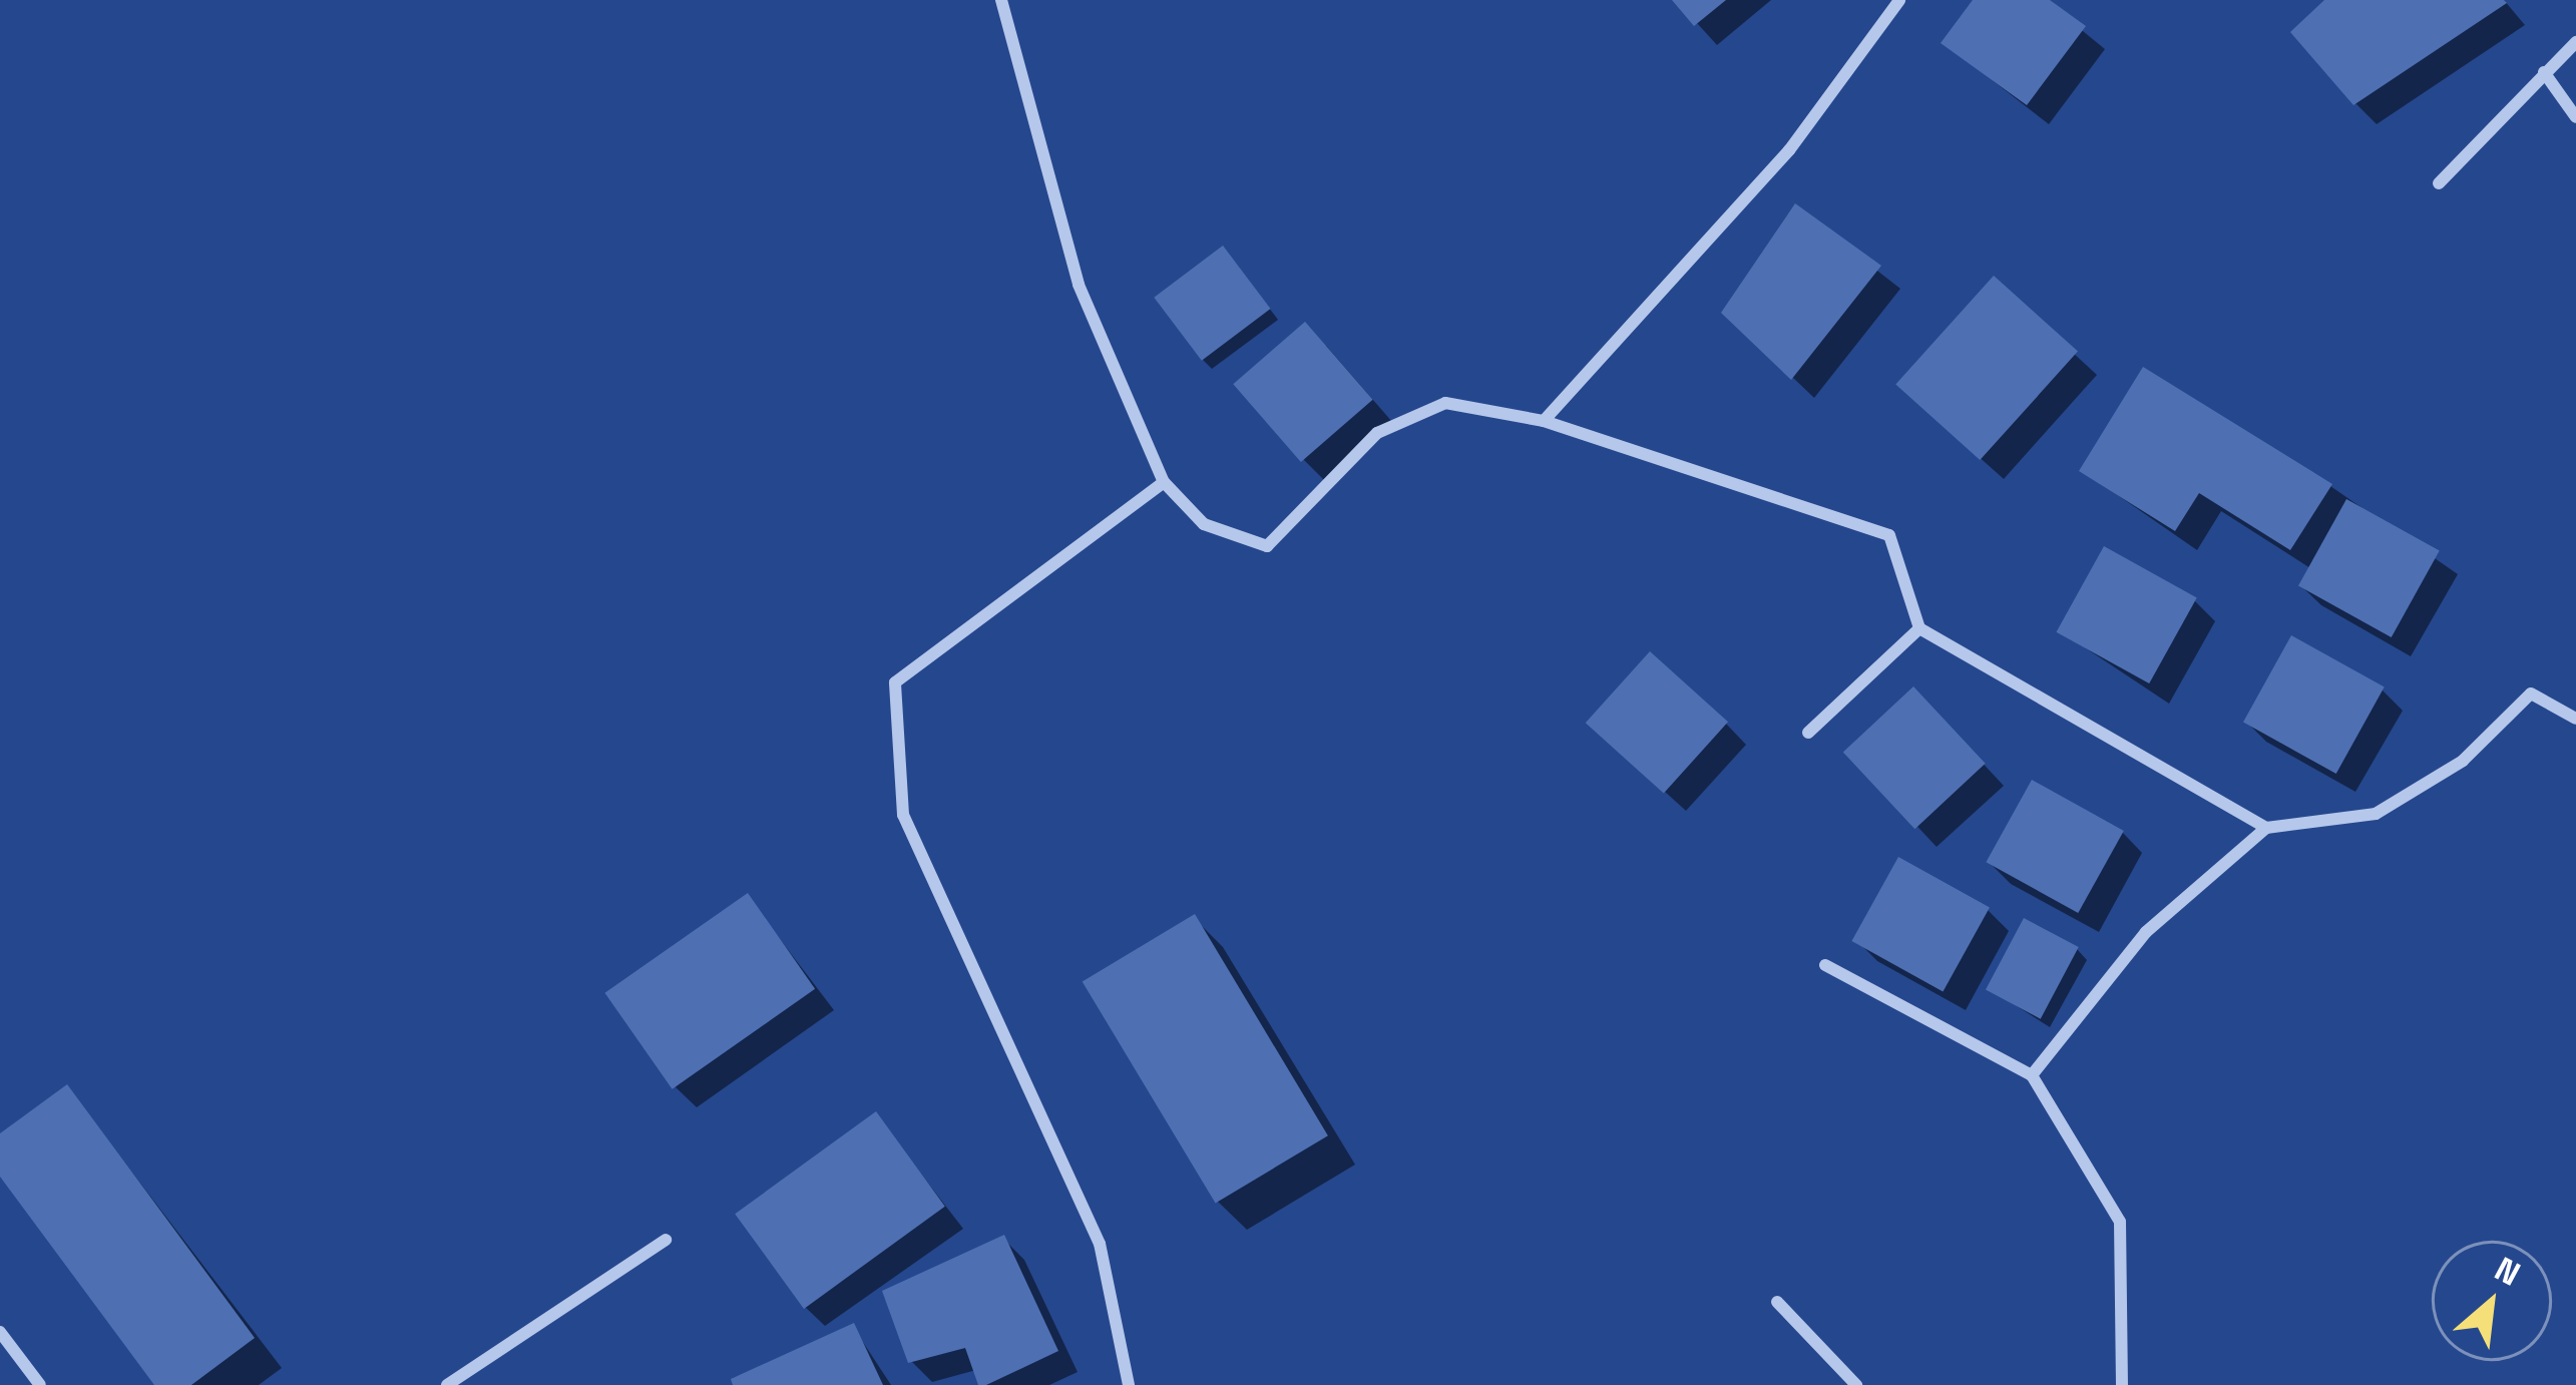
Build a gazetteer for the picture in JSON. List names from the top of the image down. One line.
{"north":"top right"}
